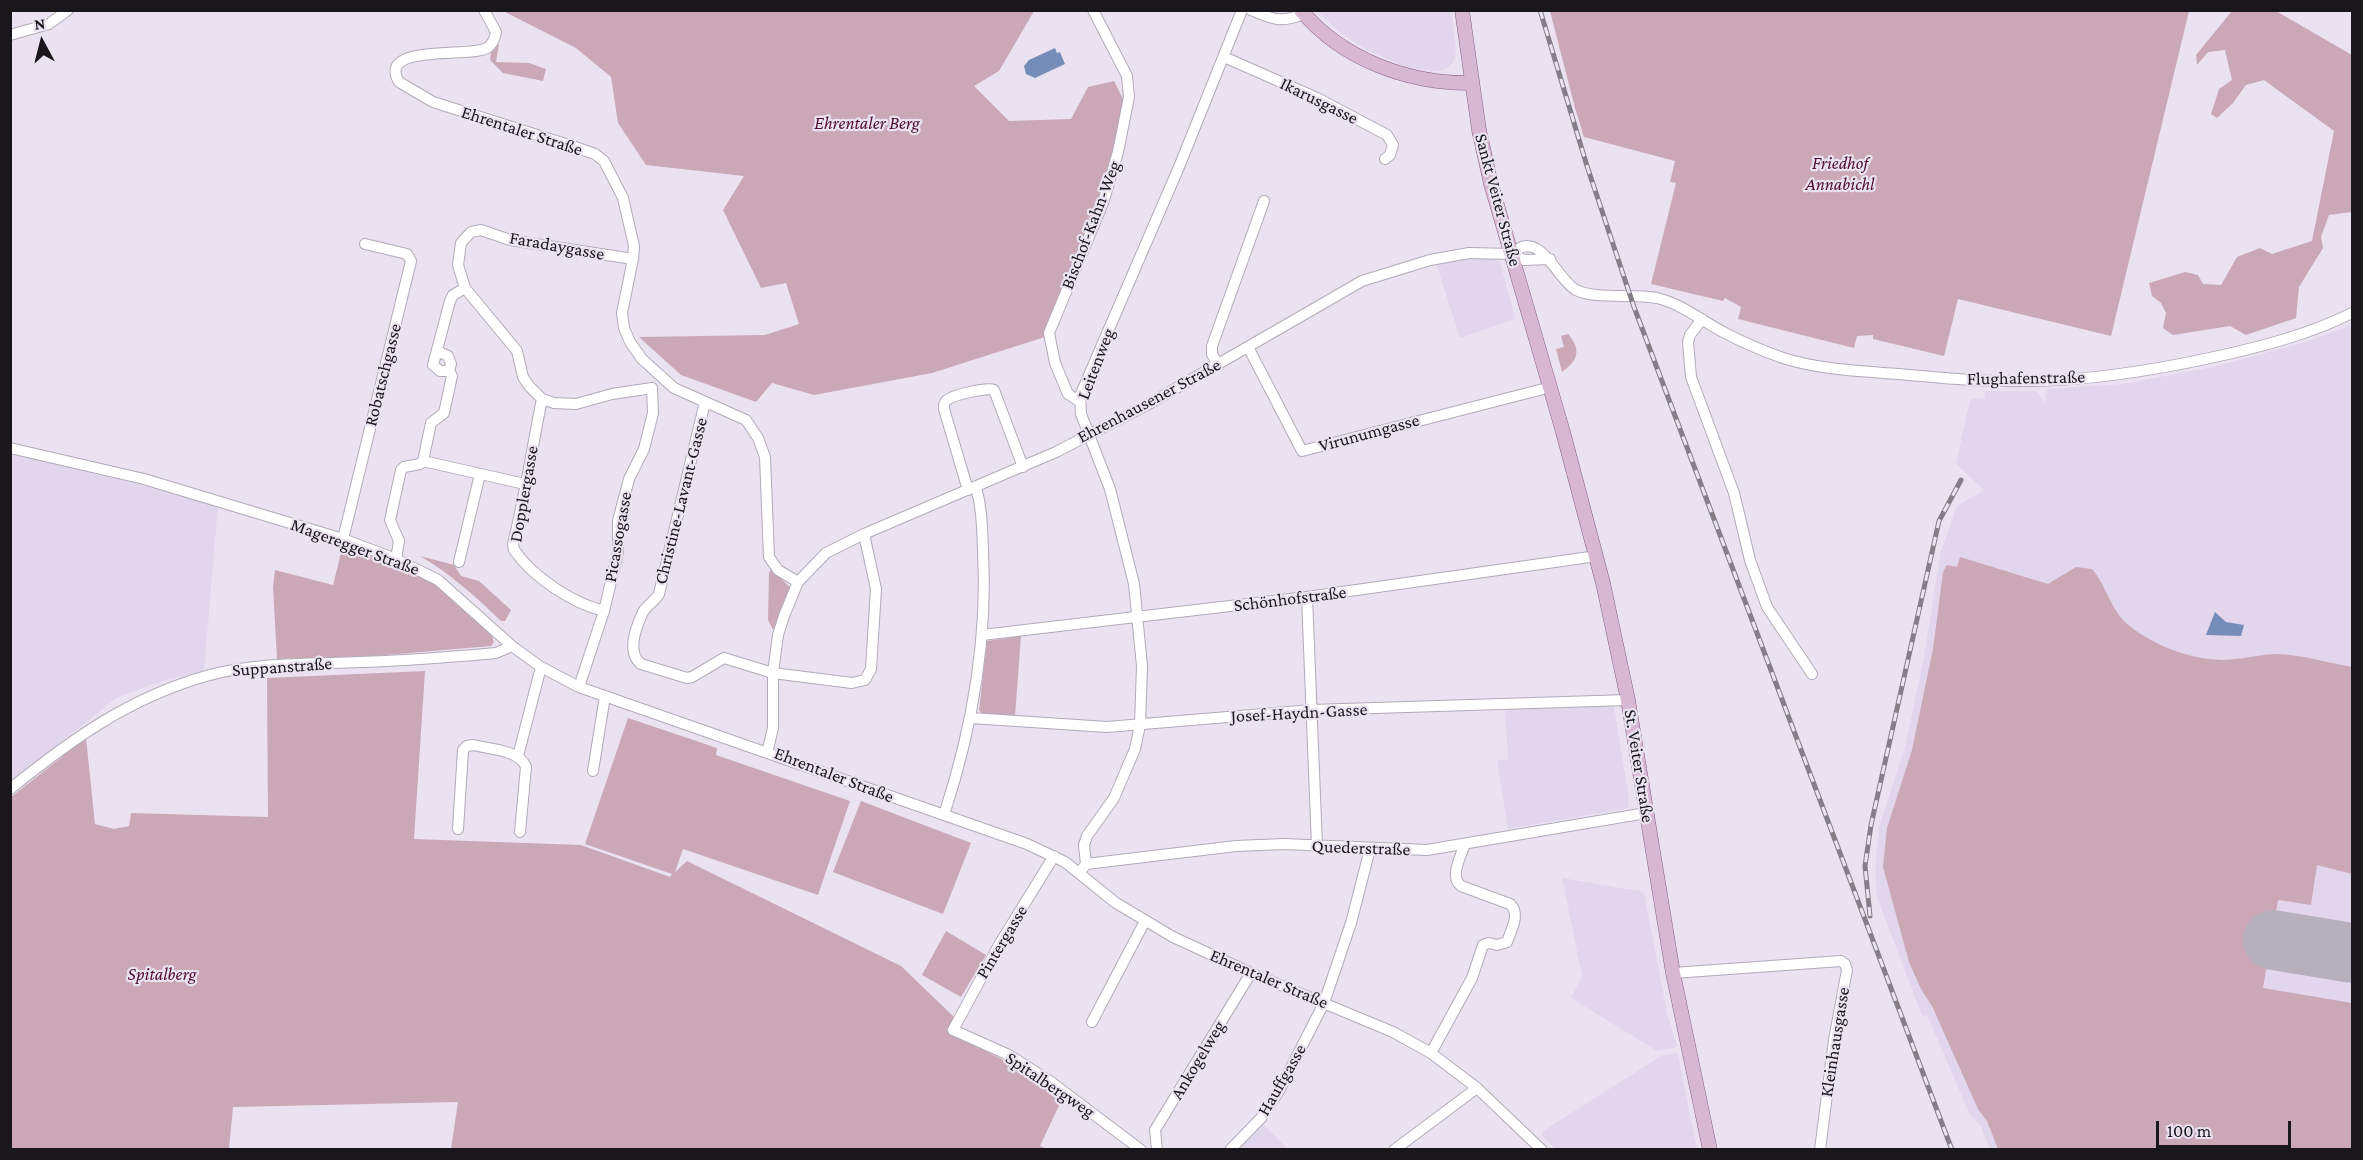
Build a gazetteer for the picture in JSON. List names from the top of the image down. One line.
{"streets":{"main road":["Sankt Veiter Straße","St. Veiter Straße"],"street":["Ikarusgasse","Ehrentaler Straße","Bischof-Kahn-Weg","Faradaygasse","Leitenweg","Robatschgasse","Flughafenstraße","Ehrenhausener Straße","Virunumgasse","Dopplergasse","Christine-Lavant-Gasse","Picassogasse","Mageregger Straße","Schönhofstraße","Suppanstraße","Josef-Haydn-Gasse","Quederstraße","Pintergasse","Kleinhausgasse","Ankogelweg","Hauffgasse","Spitalbergweg"]},"crossings":[["Ikarusgasse","Leitenweg"],["Ehrentaler Straße","Faradaygasse"],["Ehrentaler Straße","Ehrenhausener Straße"],["Ehrentaler Straße","Christine-Lavant-Gasse"],["Ehrentaler Straße","Mageregger Straße"],["Ehrentaler Straße","Pintergasse"],["Ehrentaler Straße","Ankogelweg"],["Ehrentaler Straße","Hauffgasse"],["Sankt Veiter Straße","Flughafenstraße"],["Sankt Veiter Straße","Ehrenhausener Straße"],["Sankt Veiter Straße","Virunumgasse"],["Sankt Veiter Straße","St. Veiter Straße"],["Bischof-Kahn-Weg","Leitenweg"],["Faradaygasse","Dopplergasse"],["Leitenweg","Ehrenhausener Straße"],["Leitenweg","Schönhofstraße"],["Leitenweg","Josef-Haydn-Gasse"],["Leitenweg","Quederstraße"],["Robatschgasse","Mageregger Straße"],["Flughafenstraße","Ehrenhausener Straße"],["Ehrenhausener Straße","Virunumgasse"],["Virunumgasse","St. Veiter Straße"],["Dopplergasse","Picassogasse"],["Picassogasse","Mageregger Straße"],["Mageregger Straße","Suppanstraße"],["Schönhofstraße","St. Veiter Straße"],["Josef-Haydn-Gasse","St. Veiter Straße"],["St. Veiter Straße","Quederstraße"],["St. Veiter Straße","Kleinhausgasse"],["Quederstraße","Hauffgasse"],["Pintergasse","Spitalbergweg"]],"parks":["Ehrentaler Berg","Friedhof Annabichl","Spitalberg"],"scale_bar":"100 m","north":"top"}
